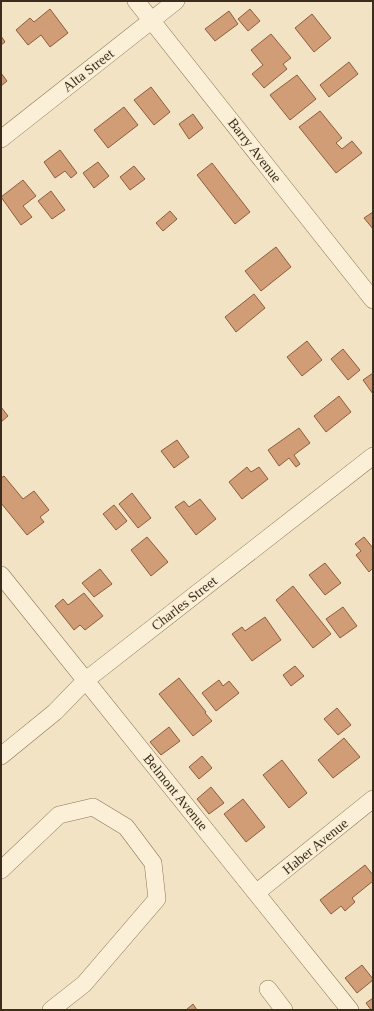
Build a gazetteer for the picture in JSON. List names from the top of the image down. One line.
{"streets":{"street":["Alta Street","Barry Avenue","Charles Street","Belmont Avenue","Haber Avenue"]},"crossings":[["Alta Street","Barry Avenue"],["Charles Street","Belmont Avenue"],["Belmont Avenue","Haber Avenue"]]}
